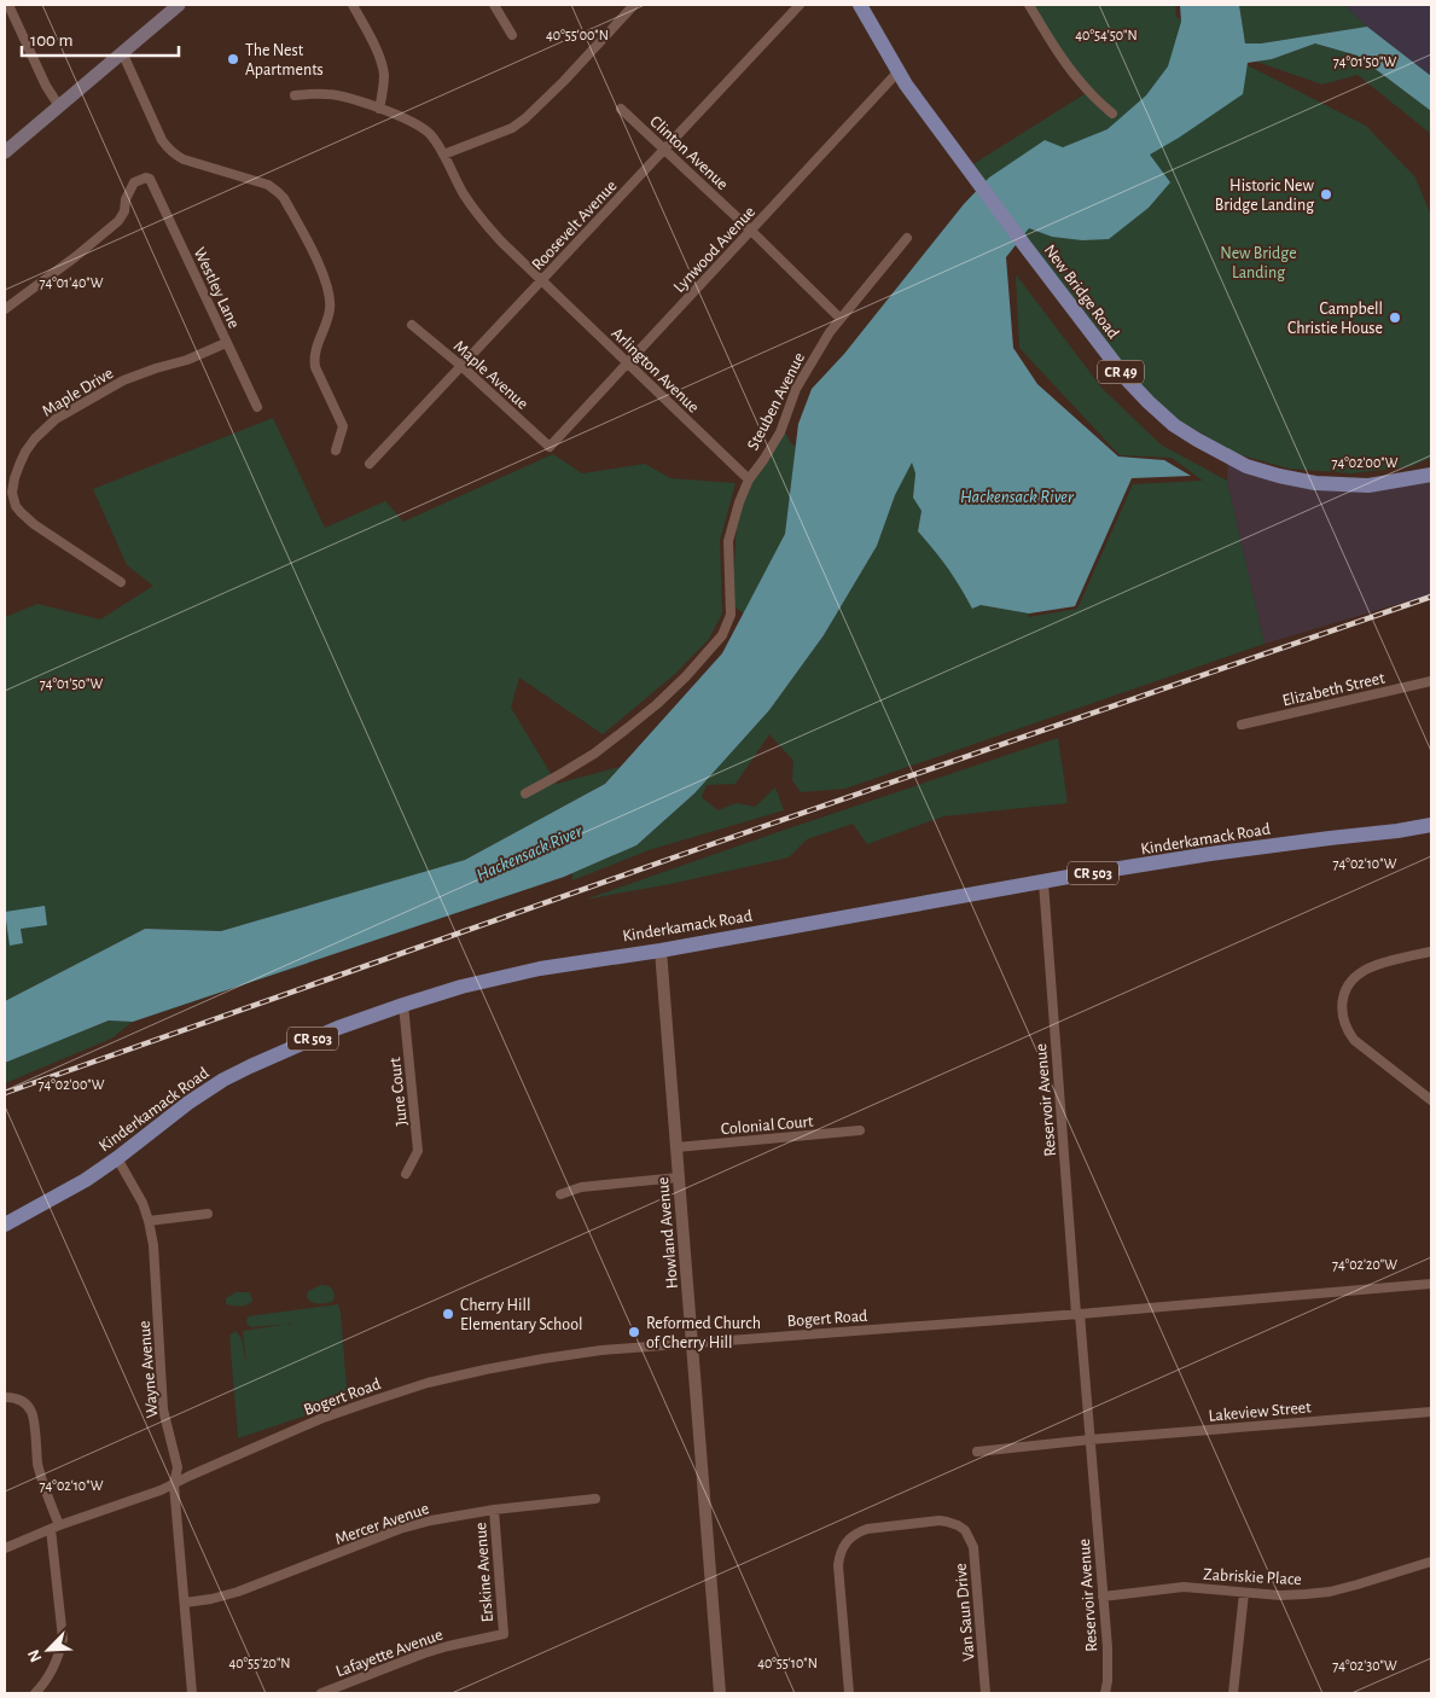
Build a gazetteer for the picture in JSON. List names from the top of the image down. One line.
{"streets":{"main road":["New Bridge Road","CR 49","Kinderkamack Road","CR 503"],"street":["Clinton Avenue","Roosevelt Avenue","Lynwood Avenue","Westley Lane","Arlington Avenue","Maple Avenue","Maple Drive","Steuben Avenue","Elizabeth Street","June Court","Reservoir Avenue","Colonial Court","Howland Avenue","Bogert Road","Wayne Avenue","Lakeview Street","Mercer Avenue","Erskine Avenue","Zabriskie Place","Van Saun Drive","Lafayette Avenue"]},"crossings":[["Clinton Avenue","Roosevelt Avenue"],["Clinton Avenue","Lynwood Avenue"],["Clinton Avenue","Steuben Avenue"],["Roosevelt Avenue","Arlington Avenue"],["Roosevelt Avenue","Maple Avenue"],["Lynwood Avenue","New Bridge Road"],["Lynwood Avenue","Arlington Avenue"],["Lynwood Avenue","Maple Avenue"],["Westley Lane","Maple Drive"],["Arlington Avenue","Steuben Avenue"],["Kinderkamack Road","June Court"],["Kinderkamack Road","Reservoir Avenue"],["Kinderkamack Road","Howland Avenue"],["Kinderkamack Road","Wayne Avenue"],["Reservoir Avenue","Bogert Road"],["Reservoir Avenue","Lakeview Street"],["Reservoir Avenue","Zabriskie Place"],["Colonial Court","Howland Avenue"],["Howland Avenue","Bogert Road"],["Bogert Road","Wayne Avenue"],["Wayne Avenue","Mercer Avenue"],["Mercer Avenue","Erskine Avenue"],["Erskine Avenue","Lafayette Avenue"]],"water":["Hackensack River"],"parks":["New Bridge Landing"],"places":["The Nest Apartments","Historic New Bridge Landing","Campbell Christie House","Cherry Hill Elementary School","Reformed Church of Cherry Hill"],"scale_bar":"100 m","north":"bottom left","coordinates":["40°55'00\"N","40°54'50\"N","74°01'50\"W","74°01'40\"W","74°02'00\"W","74°02'10\"W","74°02'20\"W","40°55'20\"N","40°55'10\"N","74°02'30\"W"]}
